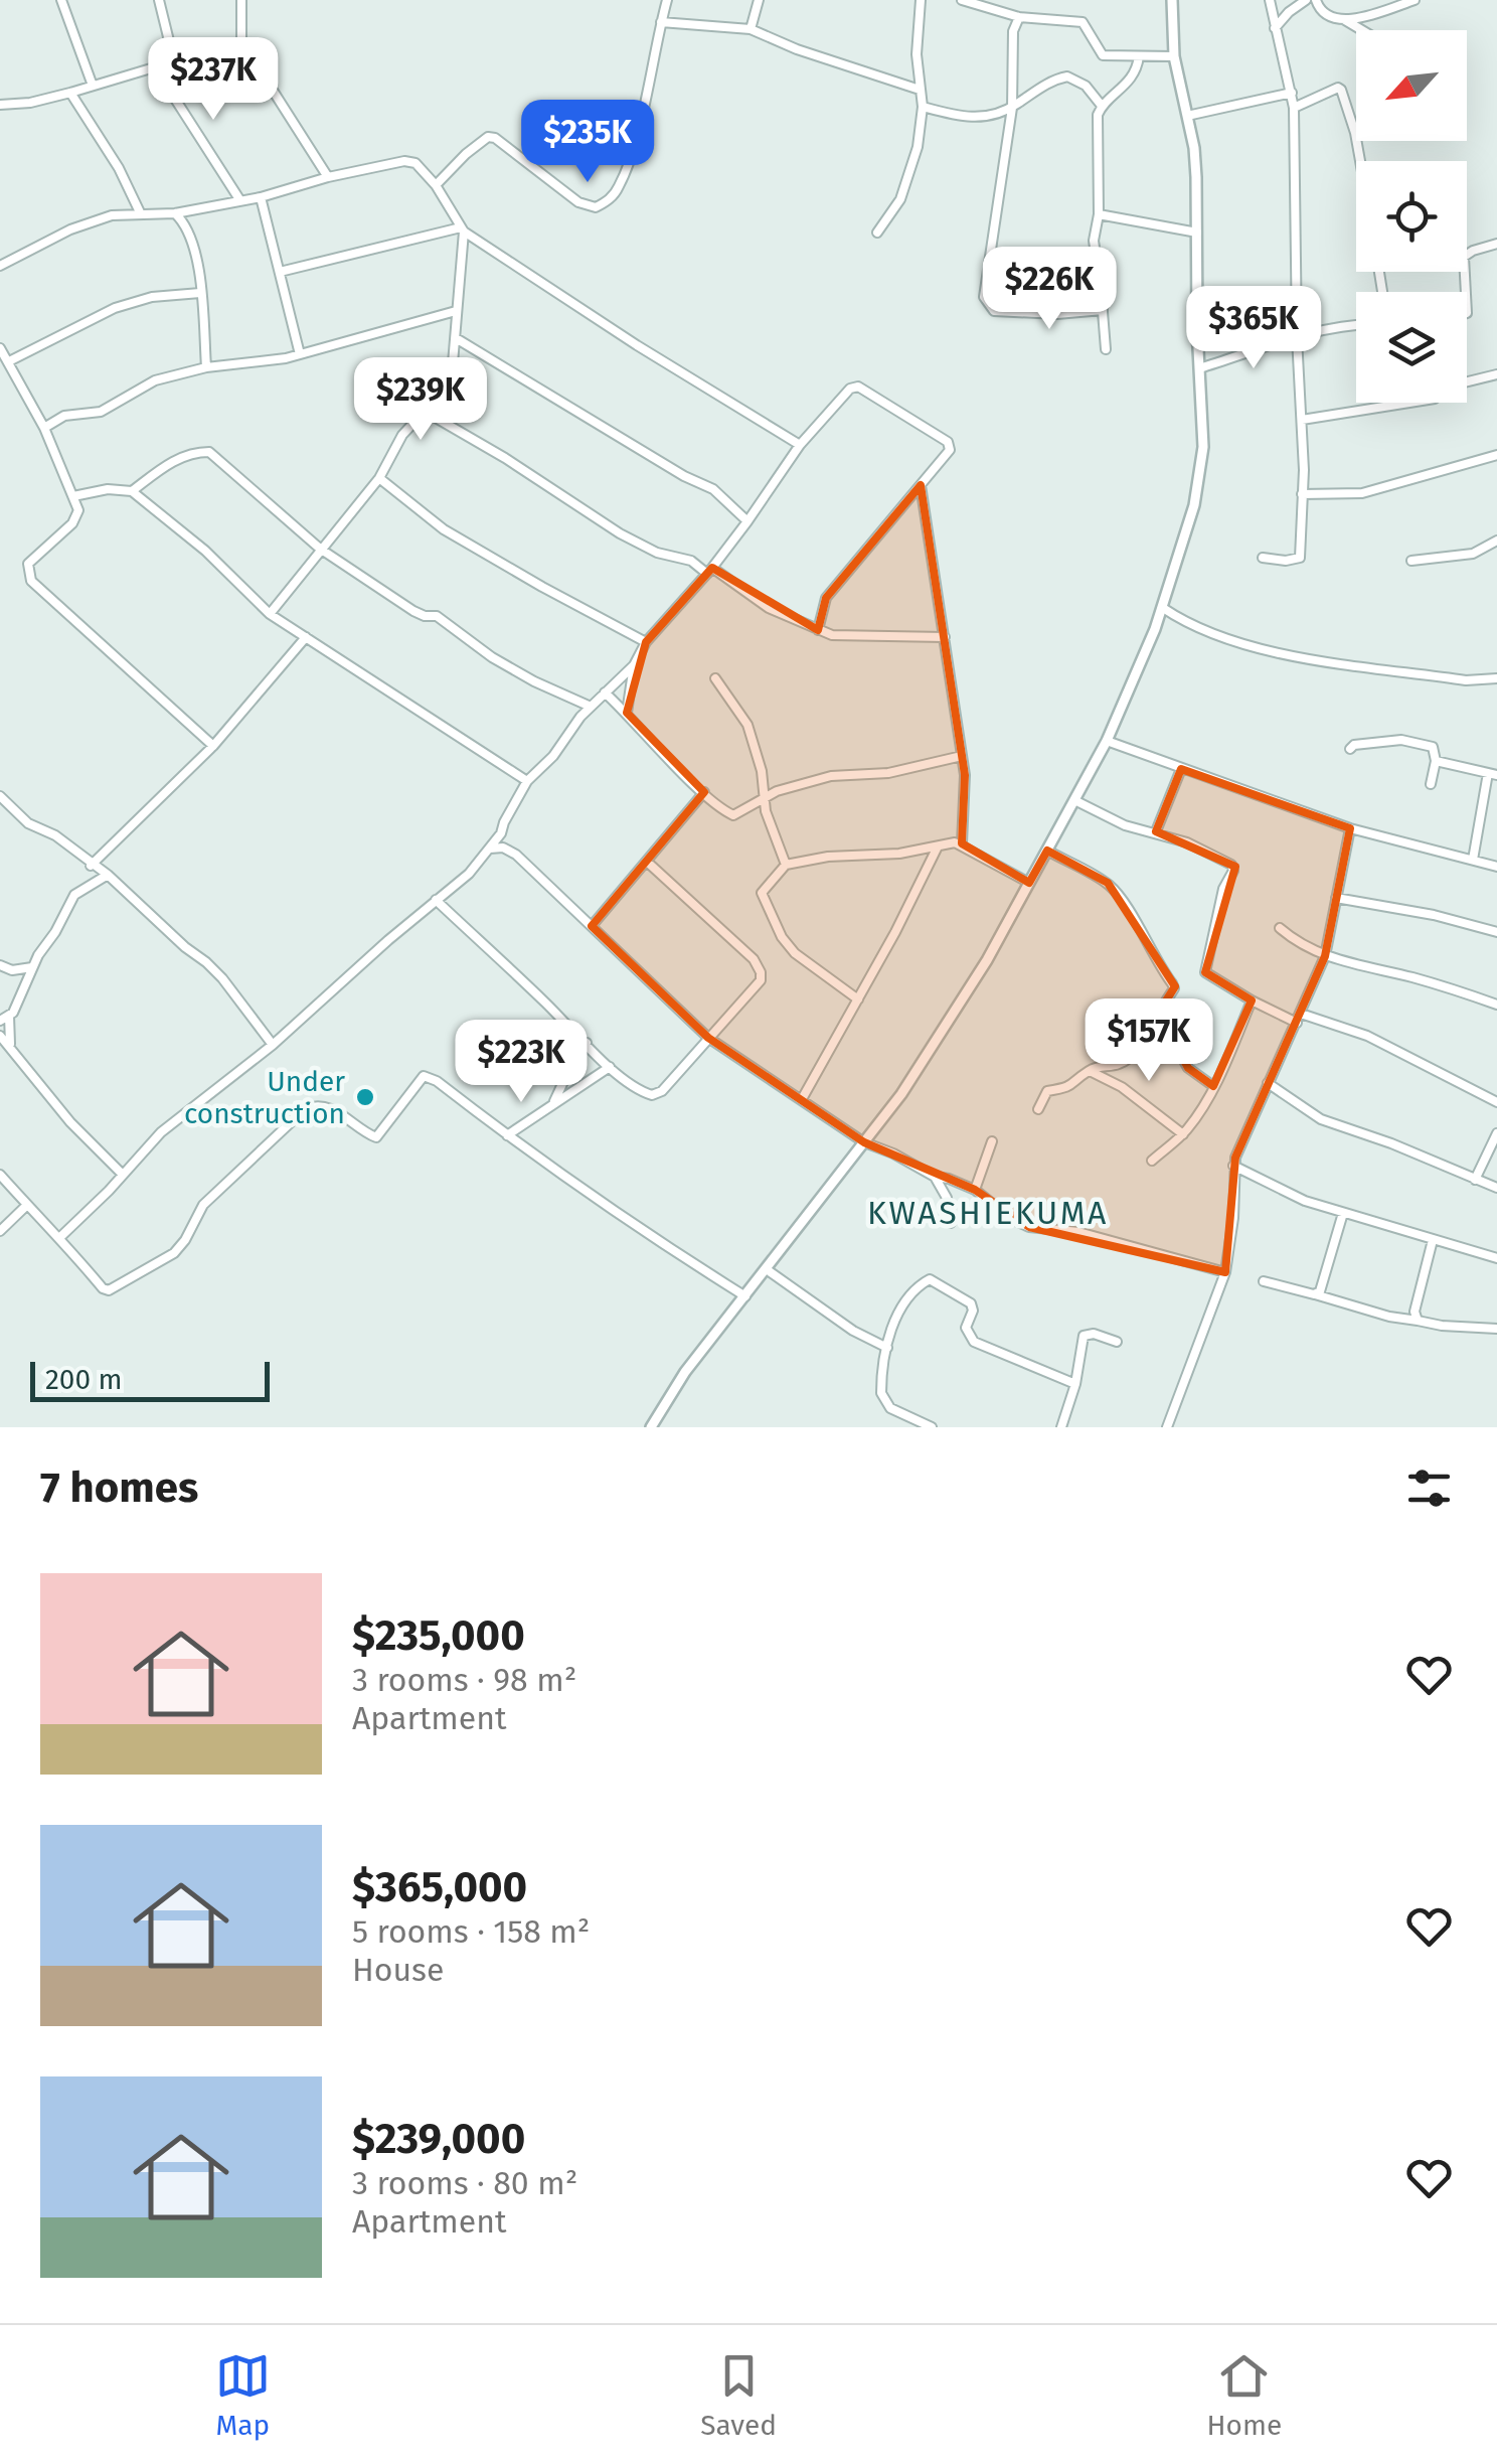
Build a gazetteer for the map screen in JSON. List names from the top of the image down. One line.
{"districts":["KWASHIEKUMA"],"places":["Under construction"],"scale_bar":"200 m","north":"bottom left","page":{"price":["$237K","$235K","$226K","$365K","$239K","$157K","$223K"],"scale":"200 m","heading":"7 homes","list":[{"name":"$235,000","note":"3 rooms · 98 m² · Apartment"},{"name":"$365,000","note":"5 rooms · 158 m² · House"},{"name":"$239,000","note":"3 rooms · 80 m² · Apartment"}],"tabs":["Map","Saved","Home"]}}
